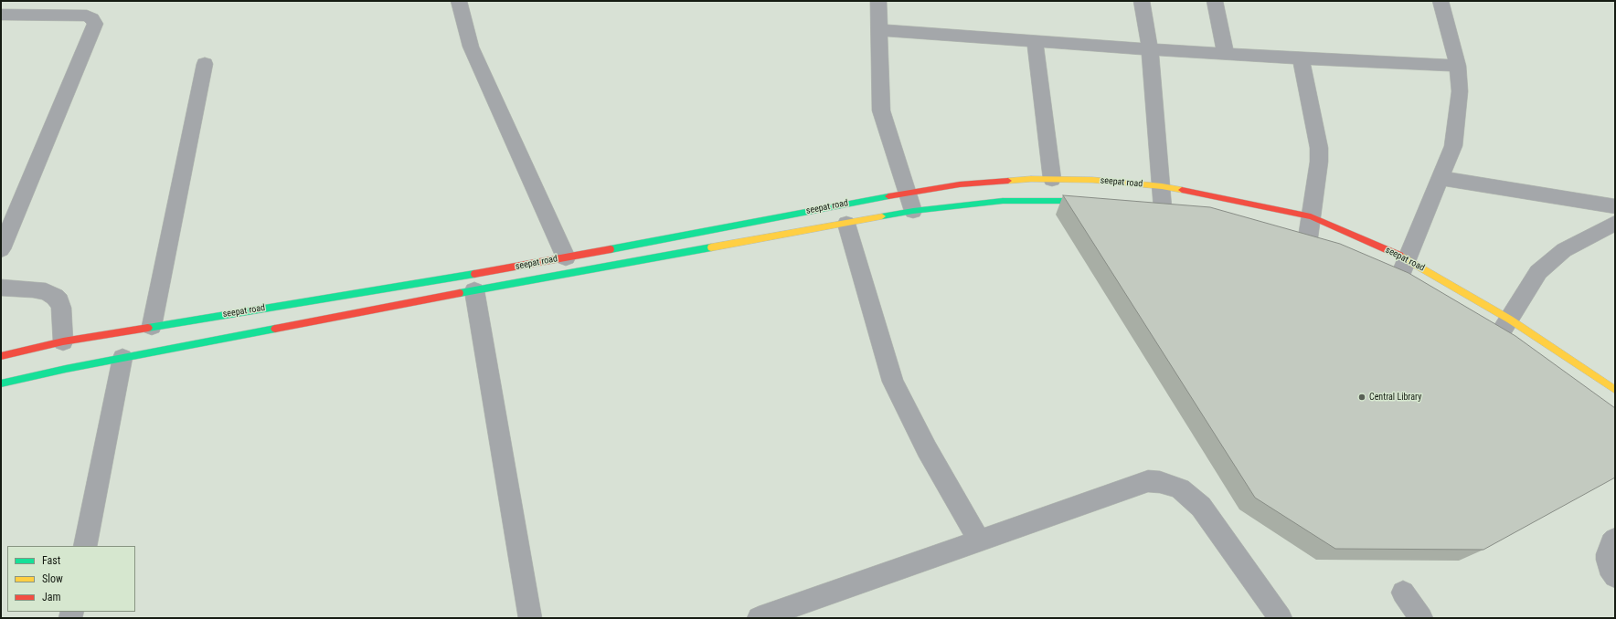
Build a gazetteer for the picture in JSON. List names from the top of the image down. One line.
{"streets":{"highway":["seepat road"]},"places":["Central Library"],"legend":["Fast","Slow","Jam"]}
